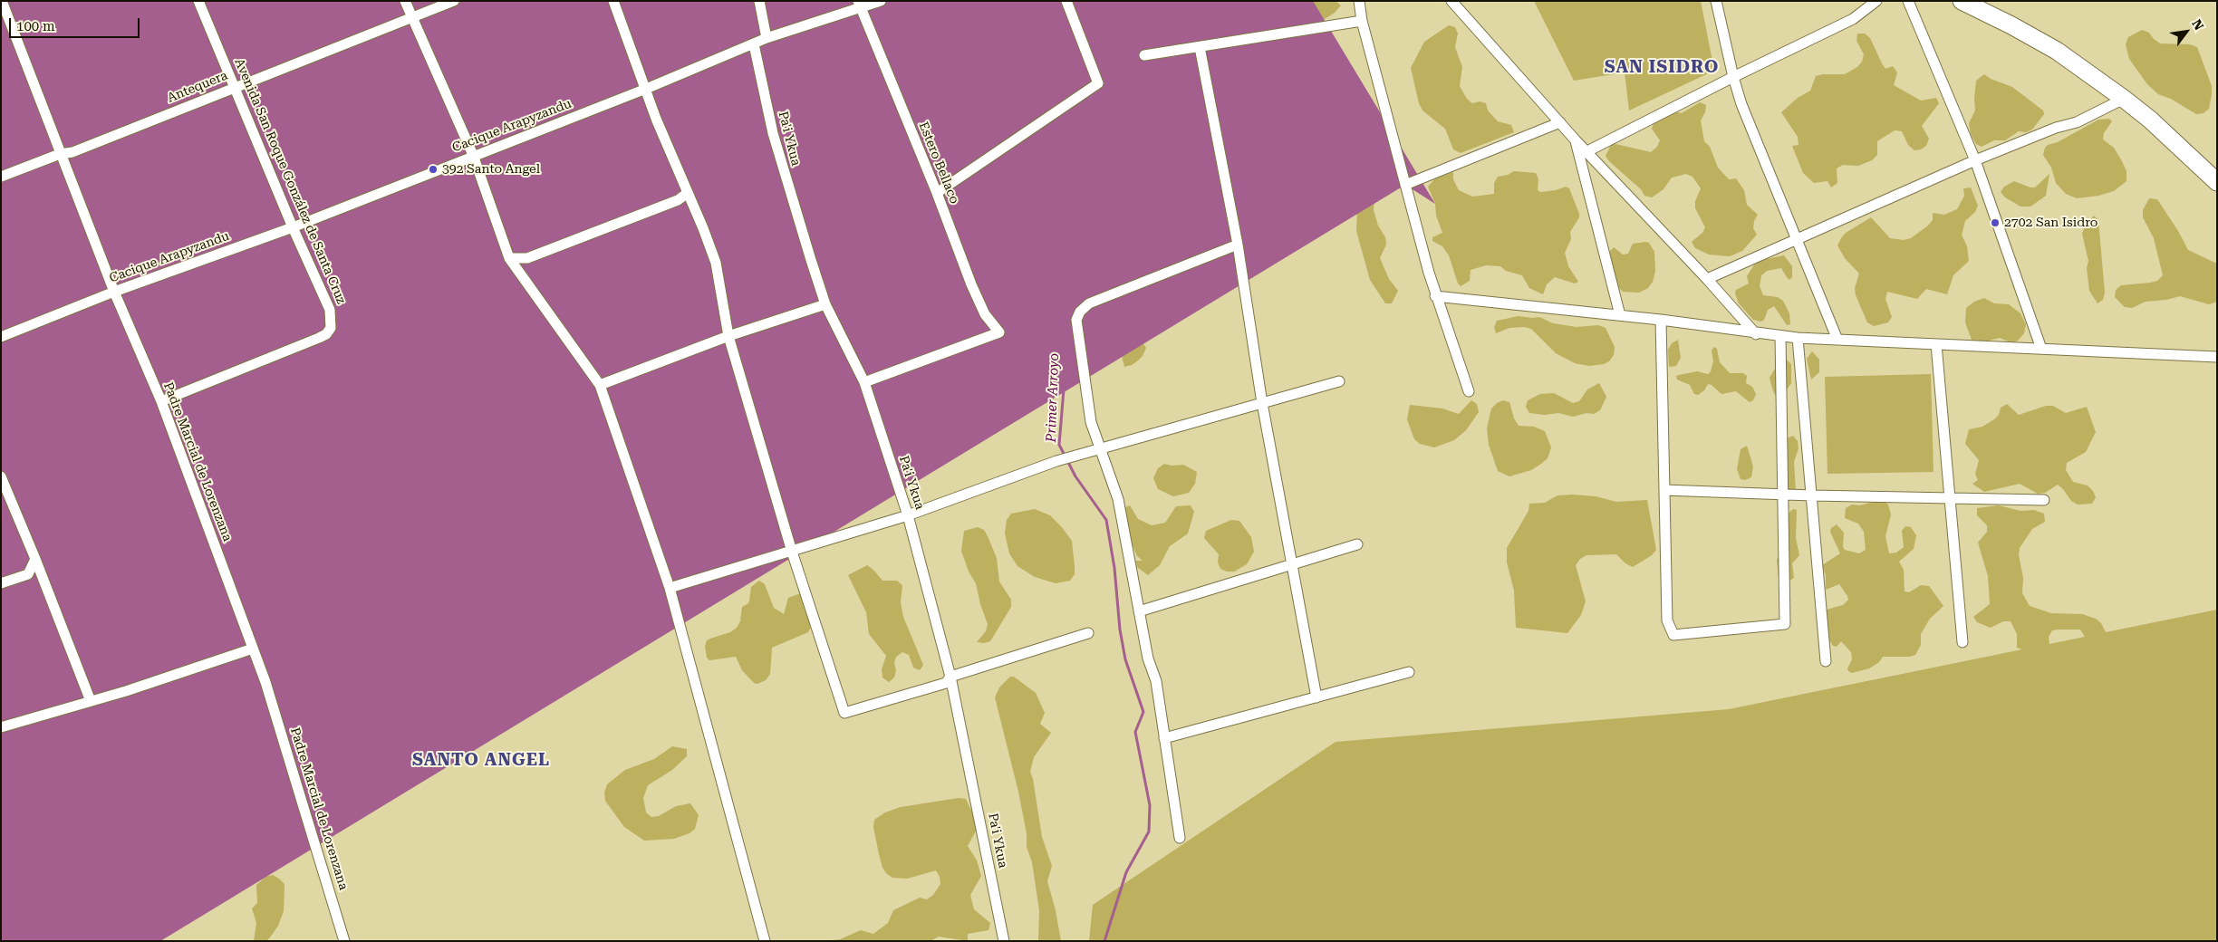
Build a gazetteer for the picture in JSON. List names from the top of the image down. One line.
{"streets":{"street":["Antequera","Cacique Arapyzandu","Pa'i Ykua","Estero Bellaco","Avenida San Roque González de Santa Cruz","Padre Marcial de Lorenzana"]},"crossings":[["Antequera","Avenida San Roque González de Santa Cruz"],["Antequera","Padre Marcial de Lorenzana"],["Cacique Arapyzandu","Pa'i Ykua"],["Cacique Arapyzandu","Estero Bellaco"],["Cacique Arapyzandu","Avenida San Roque González de Santa Cruz"],["Cacique Arapyzandu","Padre Marcial de Lorenzana"],["Pa'i Ykua","Estero Bellaco"],["Avenida San Roque González de Santa Cruz","Padre Marcial de Lorenzana"]],"districts":["SAN ISIDRO","SANTO ANGEL"],"water":["Primer Arroyo"],"places":["392 Santo Angel","2702 San Isidro"],"scale_bar":"100 m","north":"top right"}
